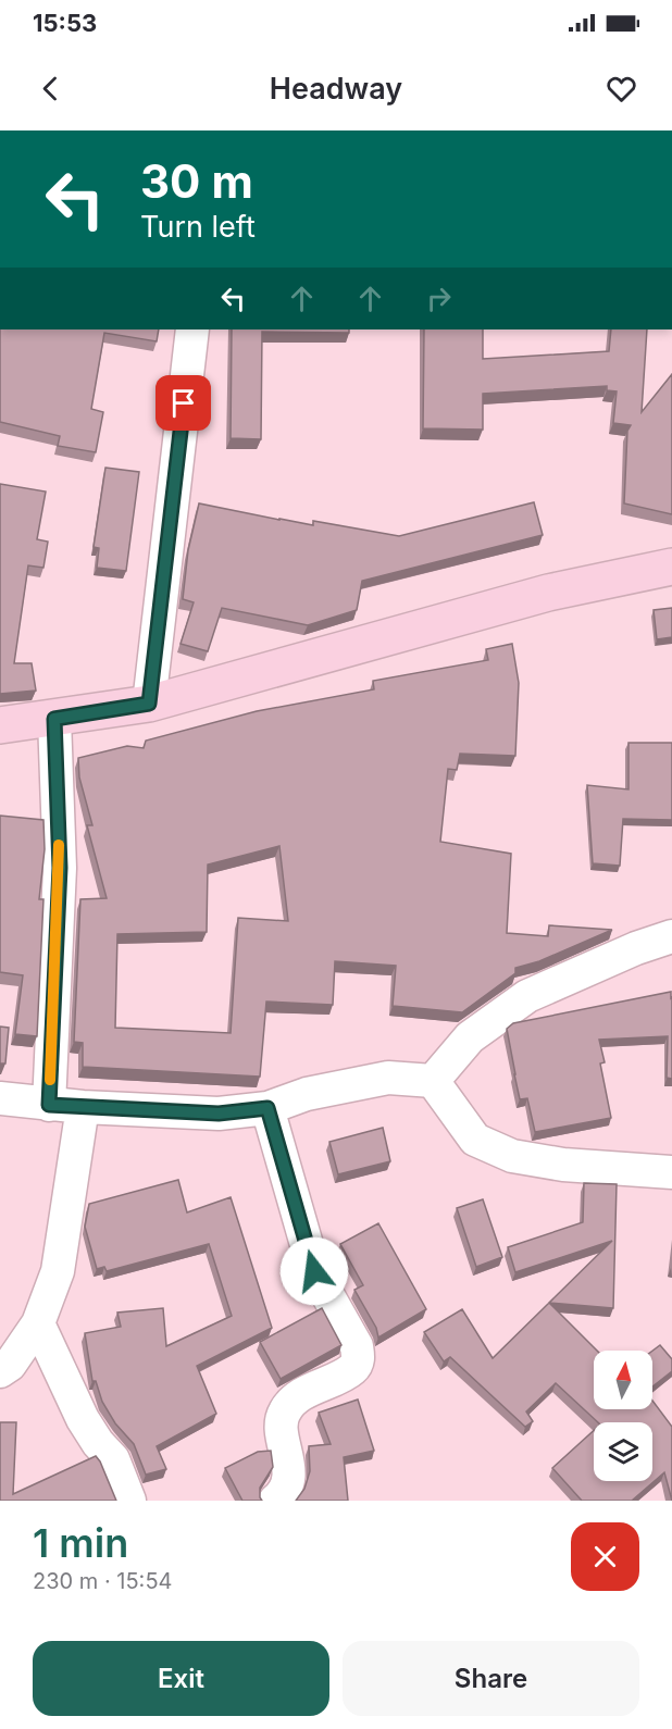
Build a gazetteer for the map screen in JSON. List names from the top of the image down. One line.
{"north":"top","page":{"status":"15:53","header":"Headway","turn":["30 m","Turn left"],"heading":["1 min","230 m · 15:54"],"buttons":["Exit","Share"]}}
